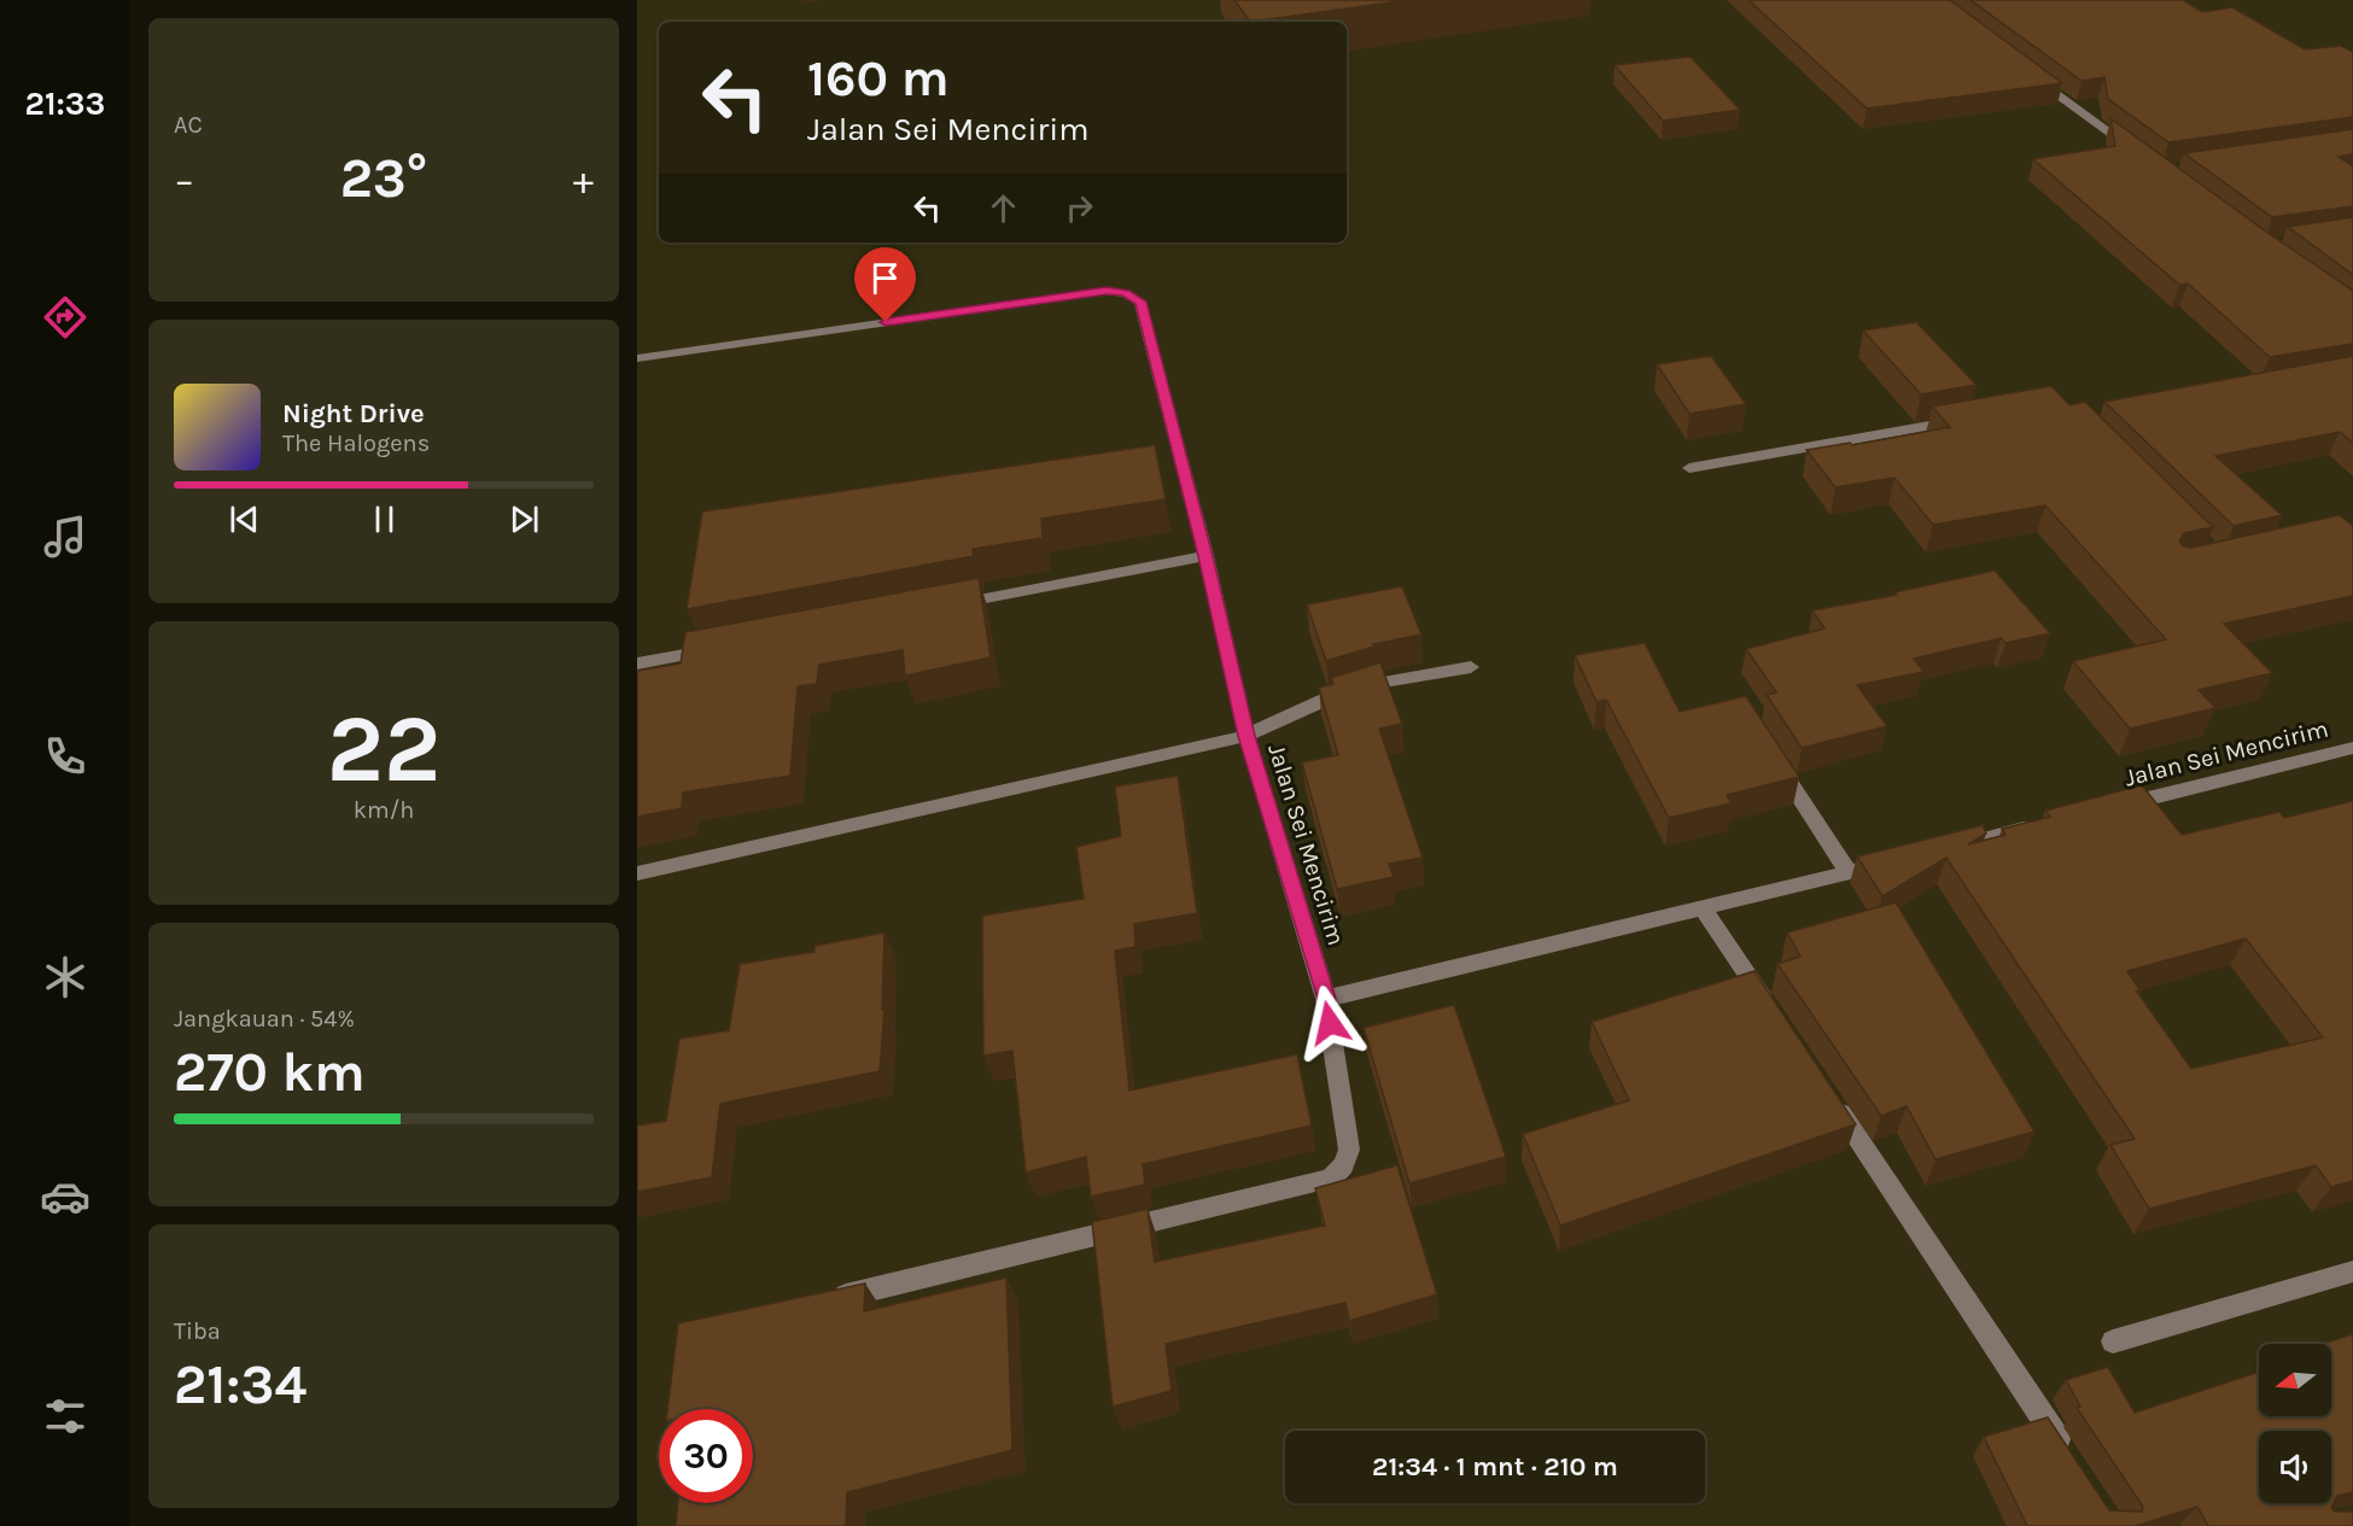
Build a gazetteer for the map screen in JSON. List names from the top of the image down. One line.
{"streets":{"street":["Jalan Sei Mencirim"]},"north":"left","page":{"tabs":"21:33","tile":["AC",["22","km/h"],["Jangkauan · 54%","270 km"],["Tiba","21:34"]],"turn":["160 m","Jalan Sei Mencirim"],"heat":["−","23°","+"],"song":["Night Drive","The Halogens"],"limit":"30","trip":"21:34 · 1 mnt · 210 m"}}
